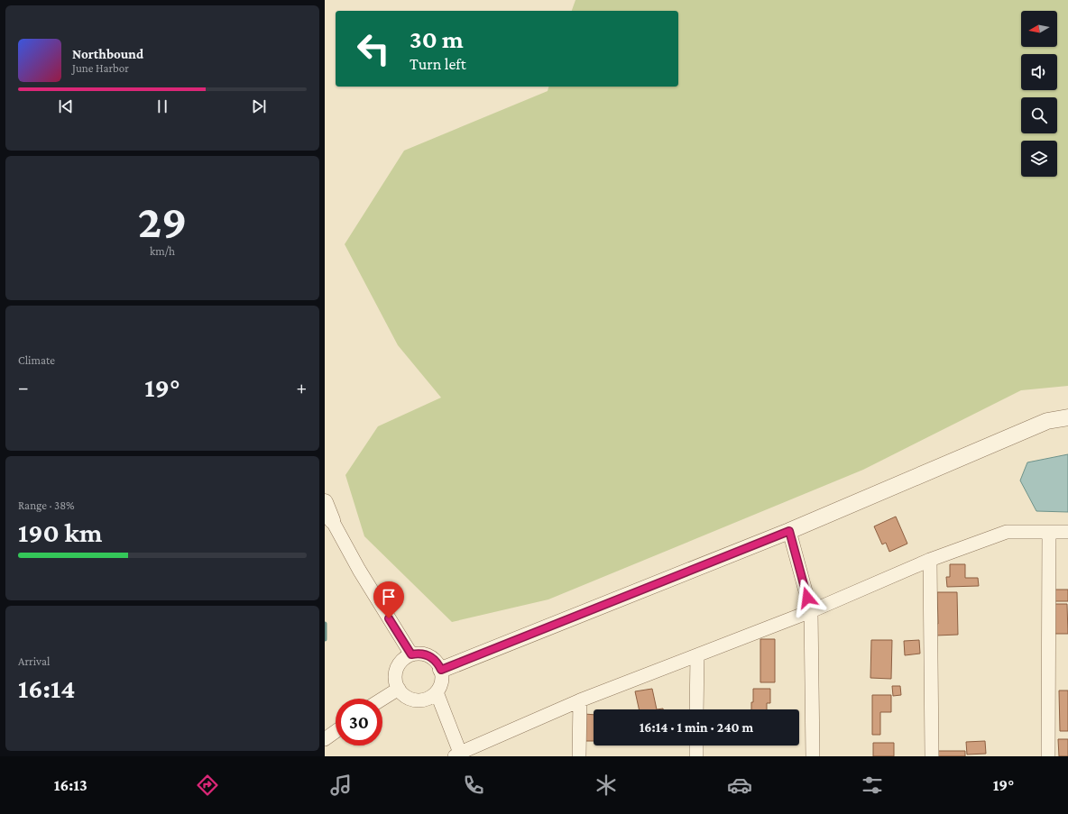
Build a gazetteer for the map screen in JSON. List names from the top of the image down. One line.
{"north":"left","page":{"turn":["30 m","Turn left"],"song":["Northbound","June Harbor"],"tile":[["29","km/h"],"Climate",["Range · 38%","190 km"],["Arrival","16:14"]],"heat":["−","19°","+"],"limit":"30","trip":"16:14 · 1 min · 240 m","tabs":["16:13","19°"]}}
